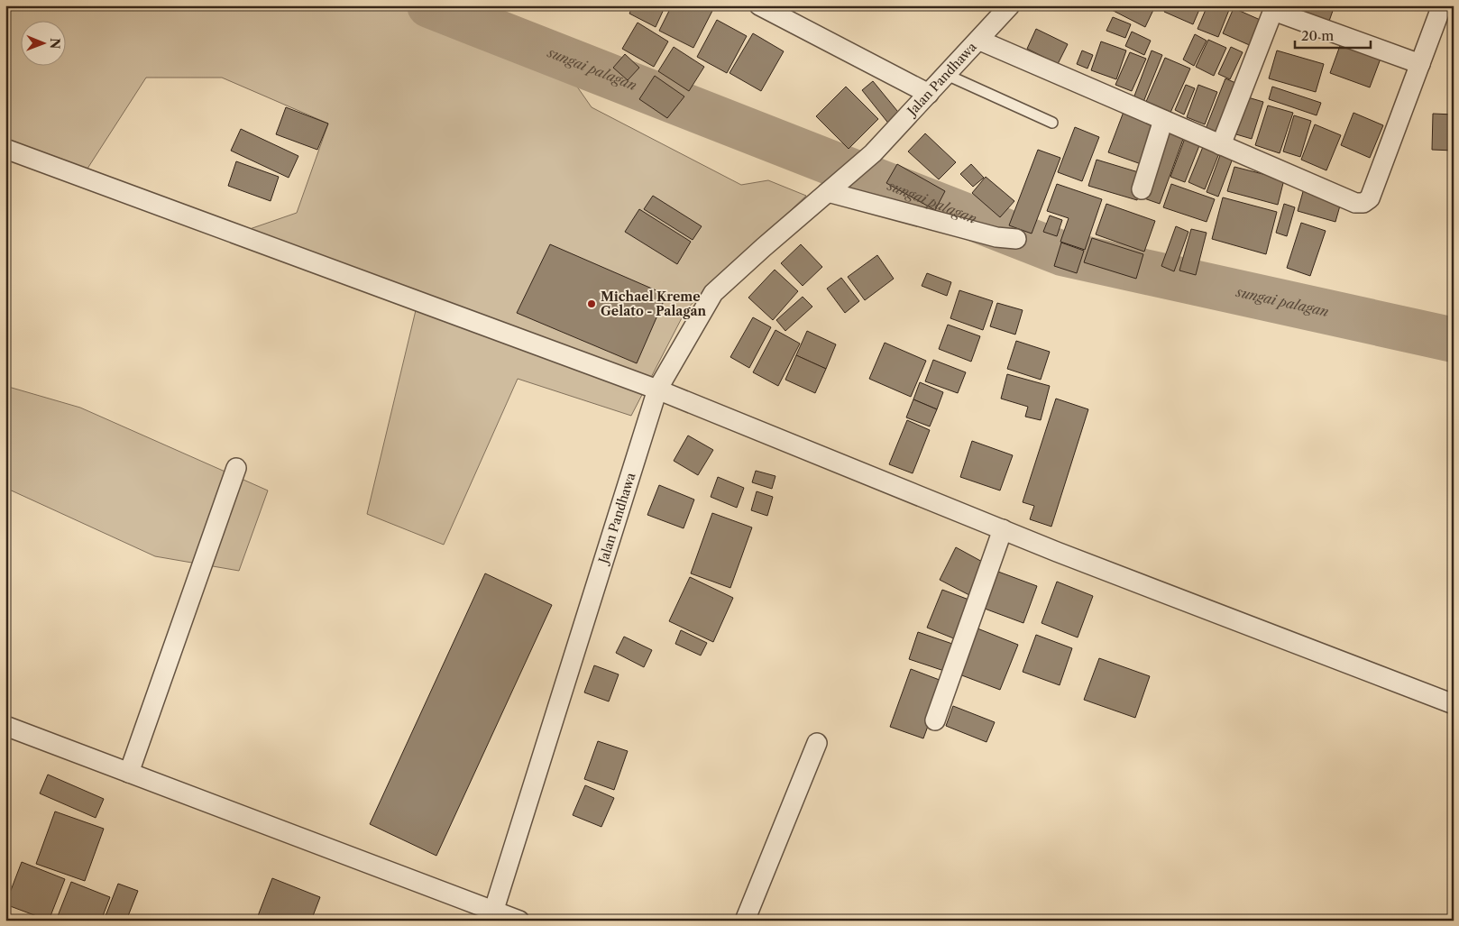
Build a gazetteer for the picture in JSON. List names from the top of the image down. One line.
{"streets":{"street":["Jalan Pandhawa"]},"water":["sungai palagan"],"places":["Michael Kreme Gelato - Palagan"],"scale_bar":"20 m","north":"right"}
